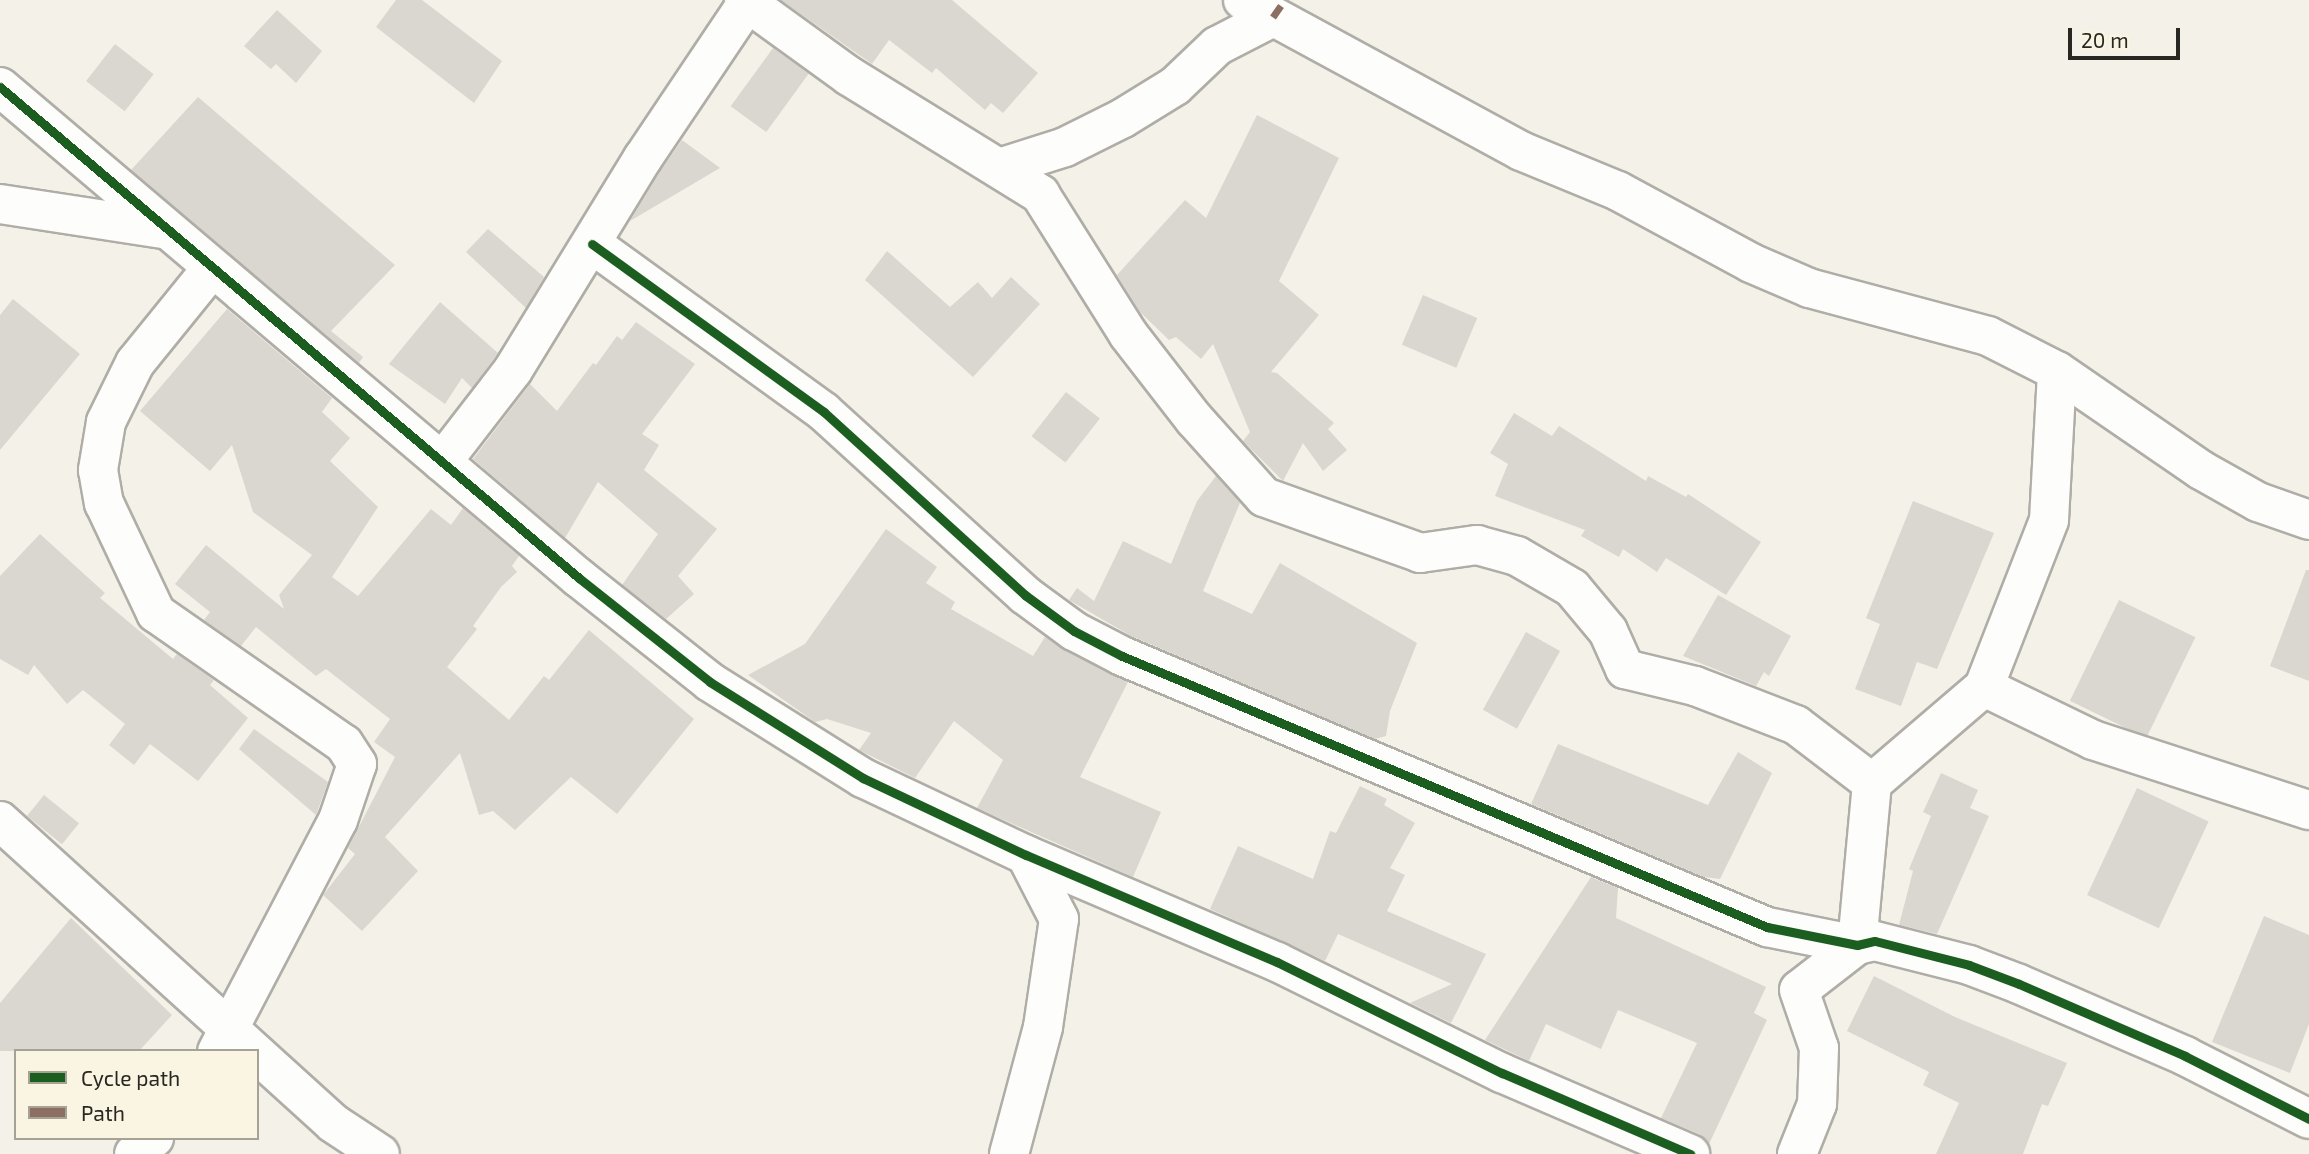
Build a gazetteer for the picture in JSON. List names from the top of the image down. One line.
{"legend":["Cycle path","Path"],"scale_bar":"20 m"}
